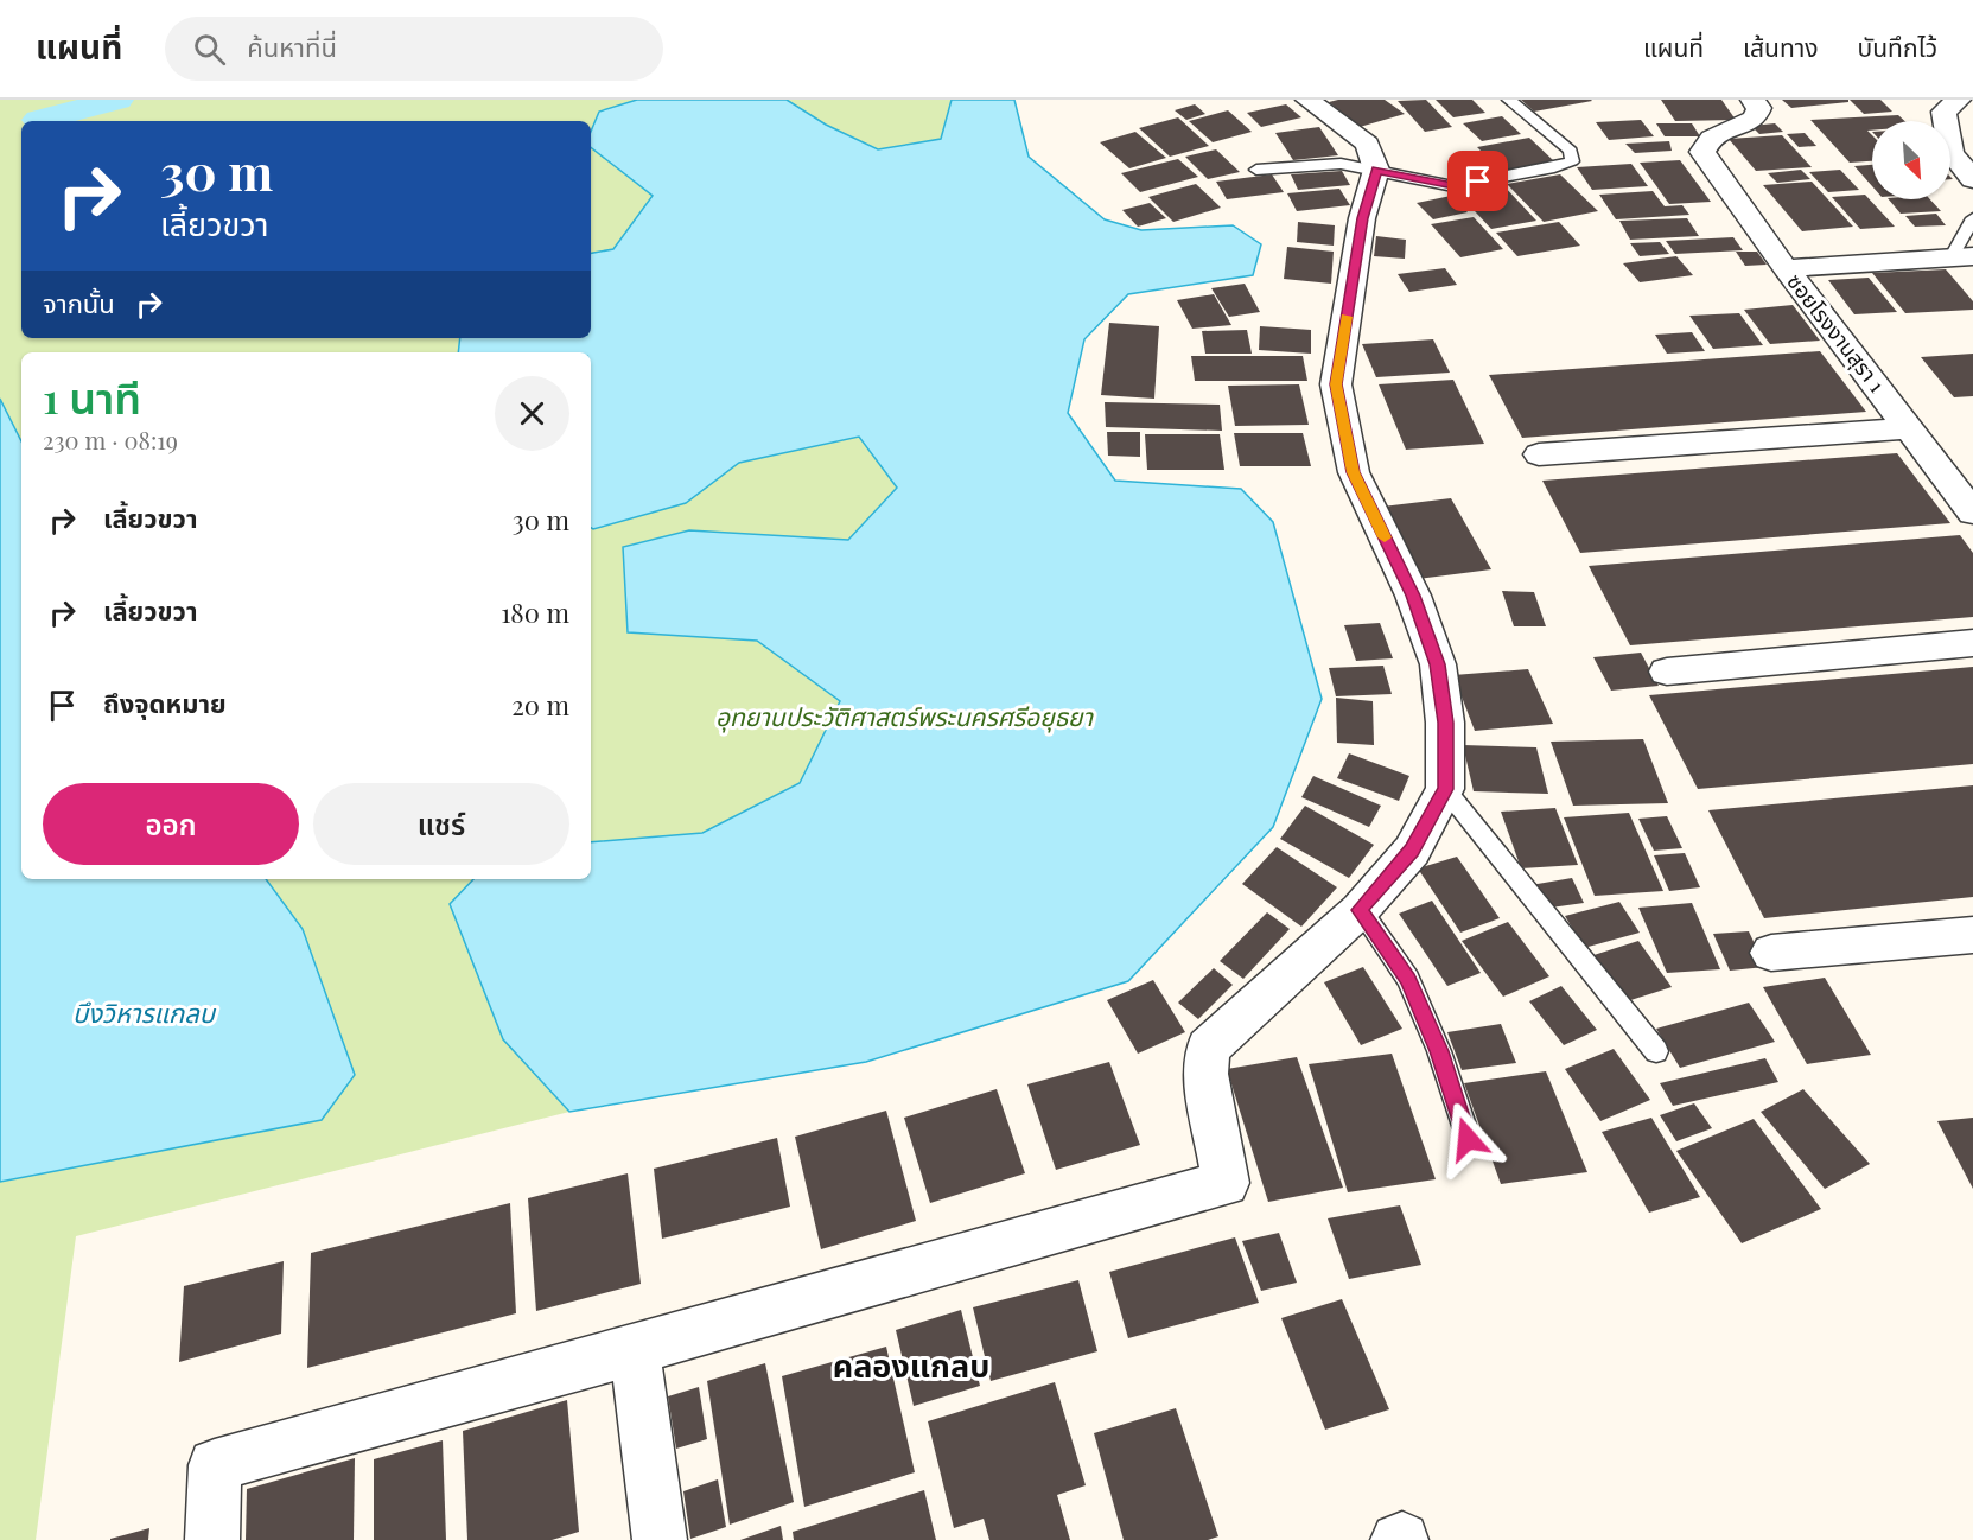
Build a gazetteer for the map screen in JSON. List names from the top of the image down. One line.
{"streets":{"street":["ซอยโรงงานสุรา 1"]},"districts":["คลองแกลบ"],"water":["บึงวิหารแกลบ"],"parks":["อุทยานประวัติศาสตร์พระนครศรีอยุธยา"],"north":"bottom right","page":{"header":"แผนที่","search":"ค้นหาที่นี่","nav":["แผนที่","เส้นทาง","บันทึกไว้"],"turn":["30 m","เลี้ยวขวา"],"then":"จากนั้น","heading":["1 นาที","230 m · 08:19"],"list":[{"name":"เลี้ยวขวา","value":"30 m"},{"name":"เลี้ยวขวา","value":"180 m"},{"name":"ถึงจุดหมาย","value":"20 m"}],"buttons":["ออก","แชร์"]}}
